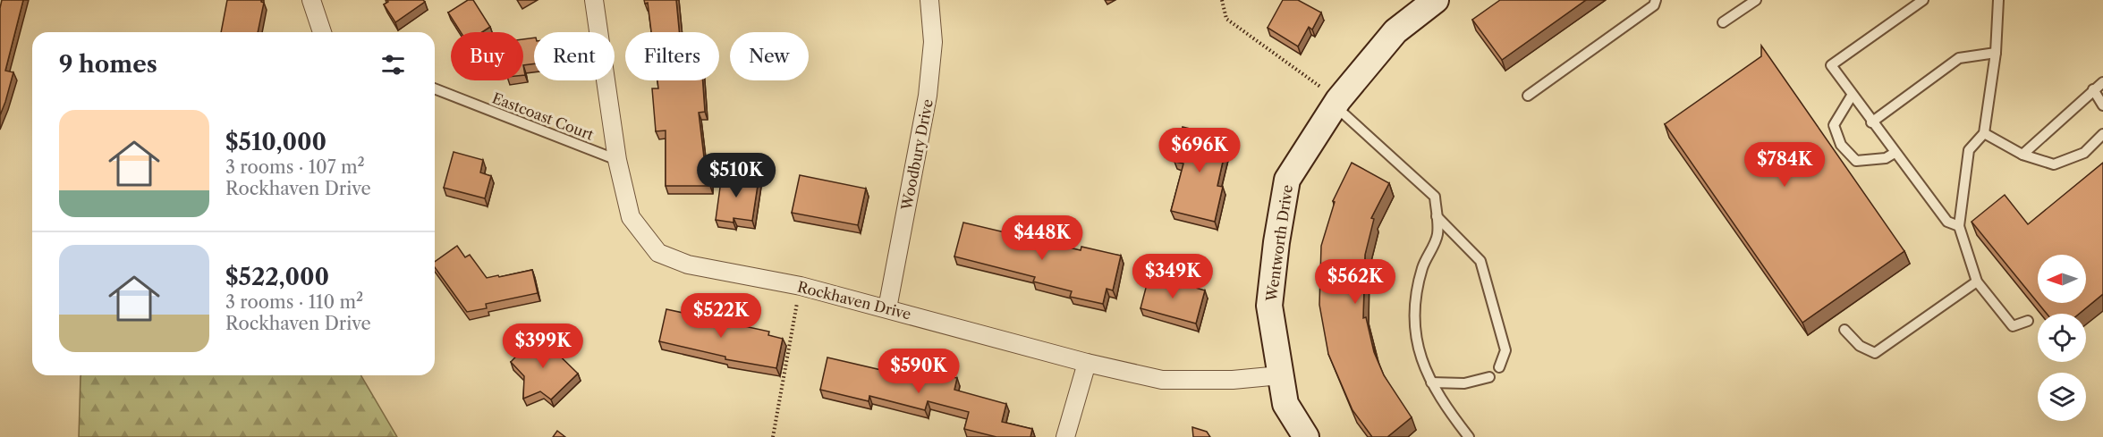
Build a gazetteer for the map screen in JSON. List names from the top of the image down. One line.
{"streets":{"street":["Woodbury Drive","Wentworth Drive","Rockhaven Drive"],"lane":["Eastcoast Court"]},"crossings":[["Eastcoast Court","Rockhaven Drive"],["Woodbury Drive","Rockhaven Drive"],["Wentworth Drive","Rockhaven Drive"]],"north":"left","page":{"chip":["Buy","Rent","Filters","New"],"heading":"9 homes","list":[{"name":"$510,000","note":"3 rooms · 107 m² · Rockhaven Drive"},{"name":"$522,000","note":"3 rooms · 110 m² · Rockhaven Drive"}],"price":["$696K","$784K","$510K","$448K","$349K","$562K","$522K","$399K","$590K"]}}
